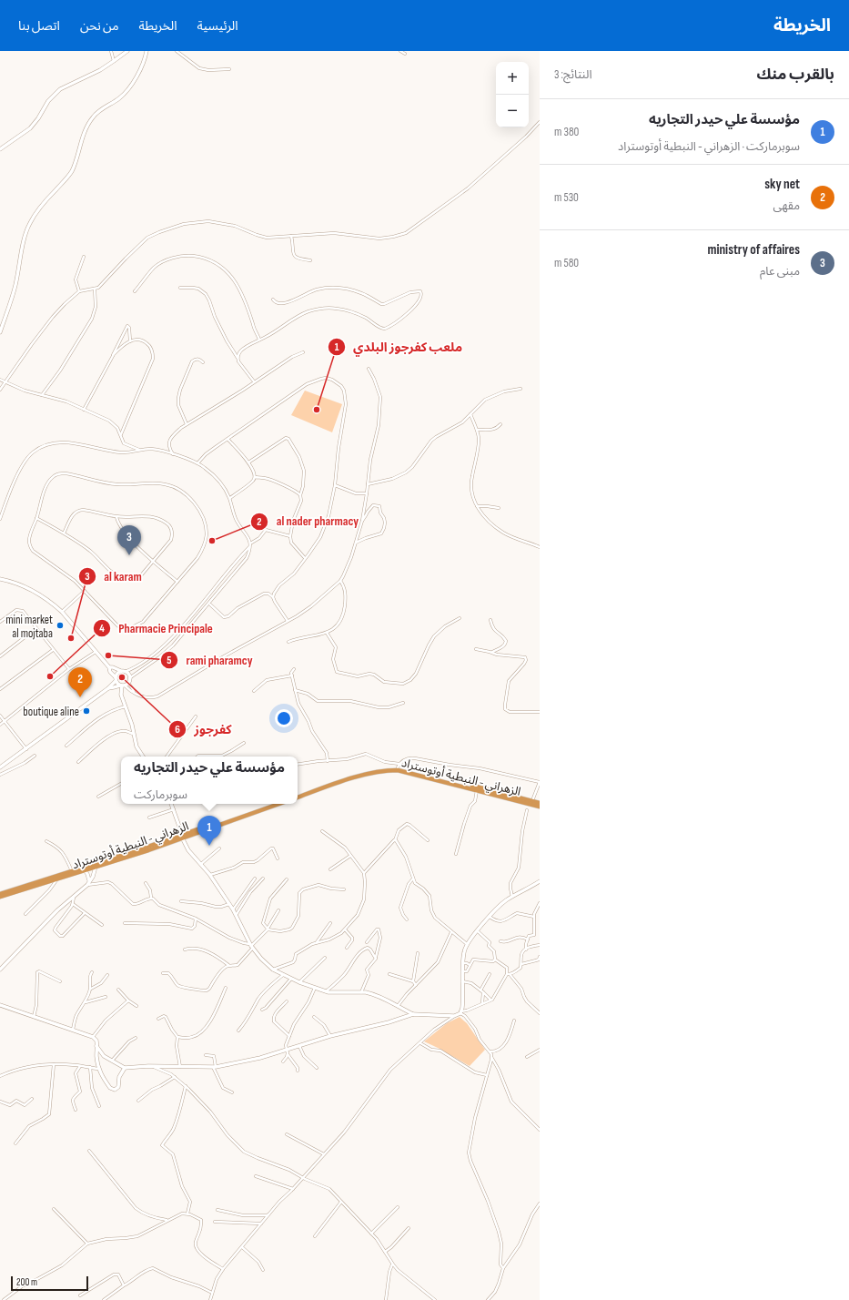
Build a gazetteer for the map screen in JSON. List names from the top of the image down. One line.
{"streets":{"highway":["الزهراني - النبطية أوتوستراد"]},"places":["ملعب كفرجوز البلدي","al nader pharmacy","mini market al mojtaba","al karam","rami pharamcy","Pharmacie Principale","كفرجوز","boutique aline"],"scale_bar":"200 m","page":{"header":"الخريطة","nav":["الرئيسية","الخريطة","من نحن","اتصل بنا"],"heading":["بالقرب منك","النتائج: 3"],"map_buttons":["+","−"],"list":[{"mark":"1","name":"مؤسسة علي حيدر التجاريه","note":"سوبرماركت · الزهراني - النبطية أوتوستراد","value":"380 m"},{"mark":"2","name":"sky net","note":"مقهى","value":"530 m"},{"mark":"3","name":"ministry of affaires","note":"مبنى عام","value":"580 m"}],"pins":["3","2","1"],"popup":["مؤسسة علي حيدر التجاريه","سوبرماركت"],"scale":"200 m"}}
